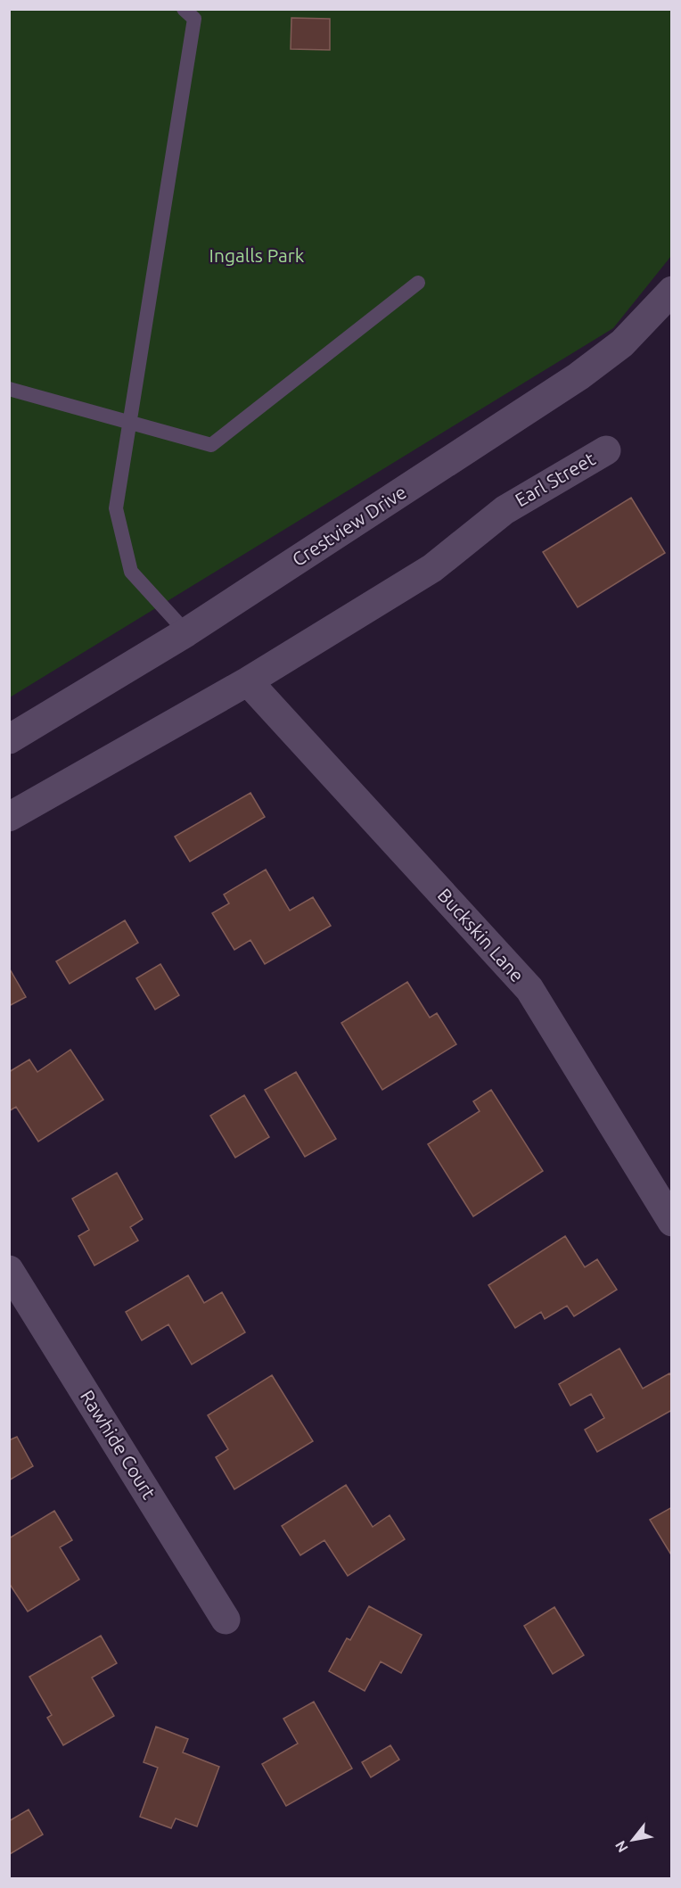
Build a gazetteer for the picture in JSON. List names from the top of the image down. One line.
{"streets":{"street":["Earl Street","Crestview Drive","Buckskin Lane","Rawhide Court"]},"crossings":[["Earl Street","Buckskin Lane"]],"parks":["Ingalls Park"],"north":"bottom left"}
